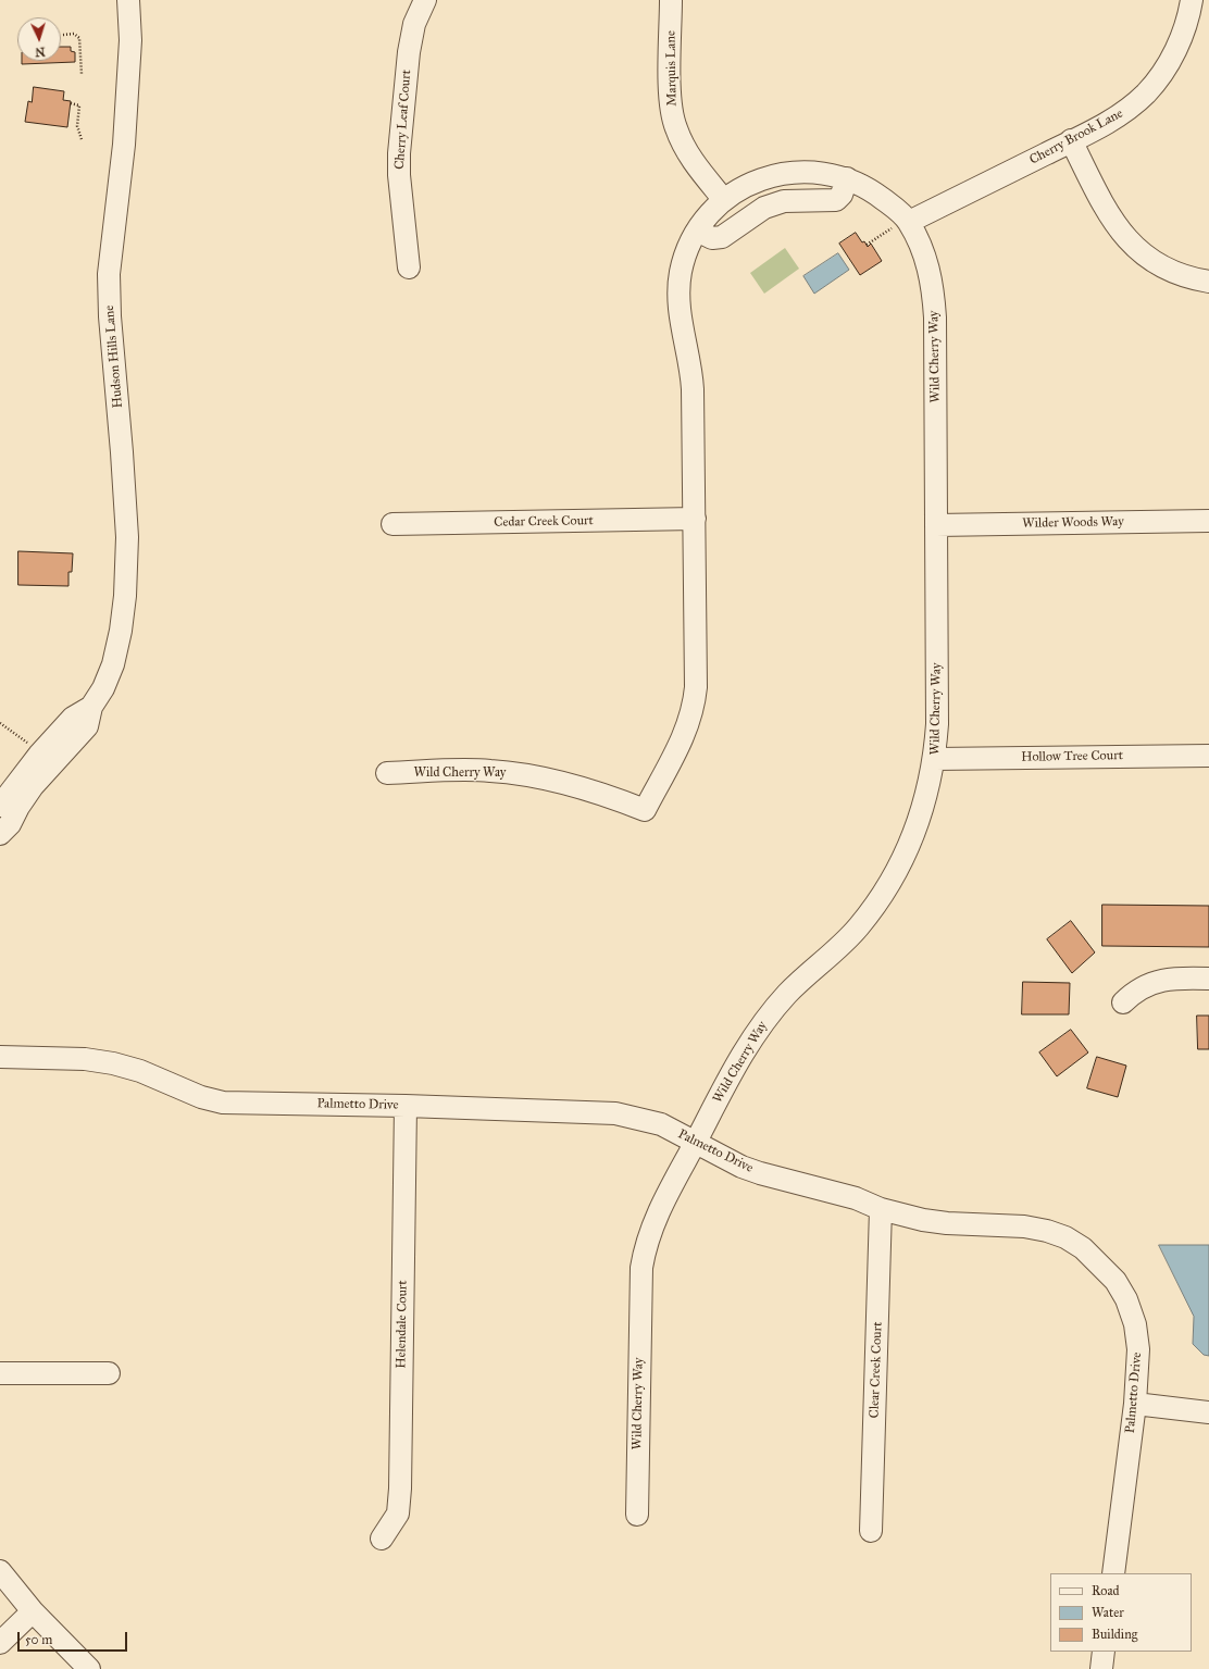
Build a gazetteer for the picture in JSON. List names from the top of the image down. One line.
{"streets":{"street":["Marquis Lane","Cherry Leaf Court","Cherry Brook Lane","Hudson Hills Lane","Wild Cherry Way","Cedar Creek Court","Wilder Woods Way","Hollow Tree Court","Palmetto Drive","Helendale Court","Clear Creek Court"]},"crossings":[["Marquis Lane","Wild Cherry Way"],["Cherry Brook Lane","Wild Cherry Way"],["Wild Cherry Way","Cedar Creek Court"],["Wild Cherry Way","Wilder Woods Way"],["Wild Cherry Way","Hollow Tree Court"],["Wild Cherry Way","Palmetto Drive"],["Palmetto Drive","Helendale Court"],["Palmetto Drive","Clear Creek Court"]],"legend":["Road","Water","Building"],"scale_bar":"50 m","north":"bottom"}
